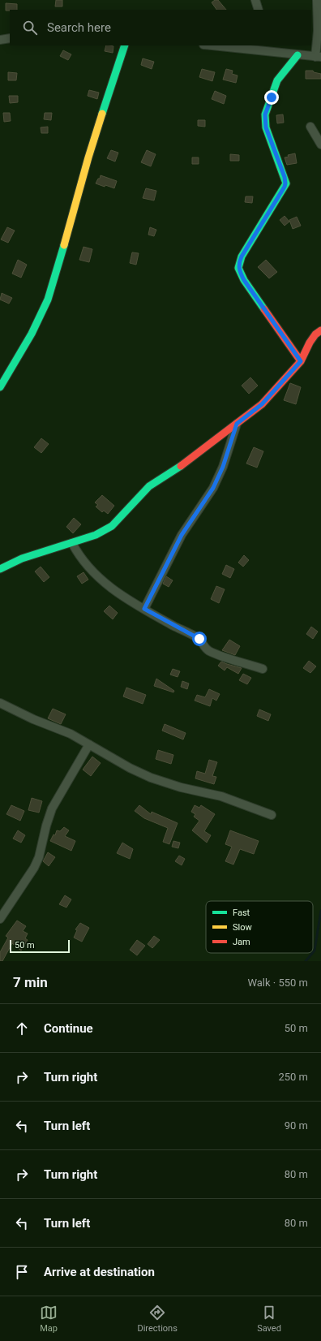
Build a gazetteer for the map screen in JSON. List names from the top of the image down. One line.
{"legend":["Fast","Slow","Jam"],"scale_bar":"50 m","page":{"search":"Search here","scale":"50 m","heading":["7 min","Walk · 550 m"],"list":[["Continue","50 m"],["Turn right","250 m"],["Turn left","90 m"],["Turn right","80 m"],["Turn left","80 m"],"Arrive at destination"],"nav":["Map","Directions","Saved"]}}
